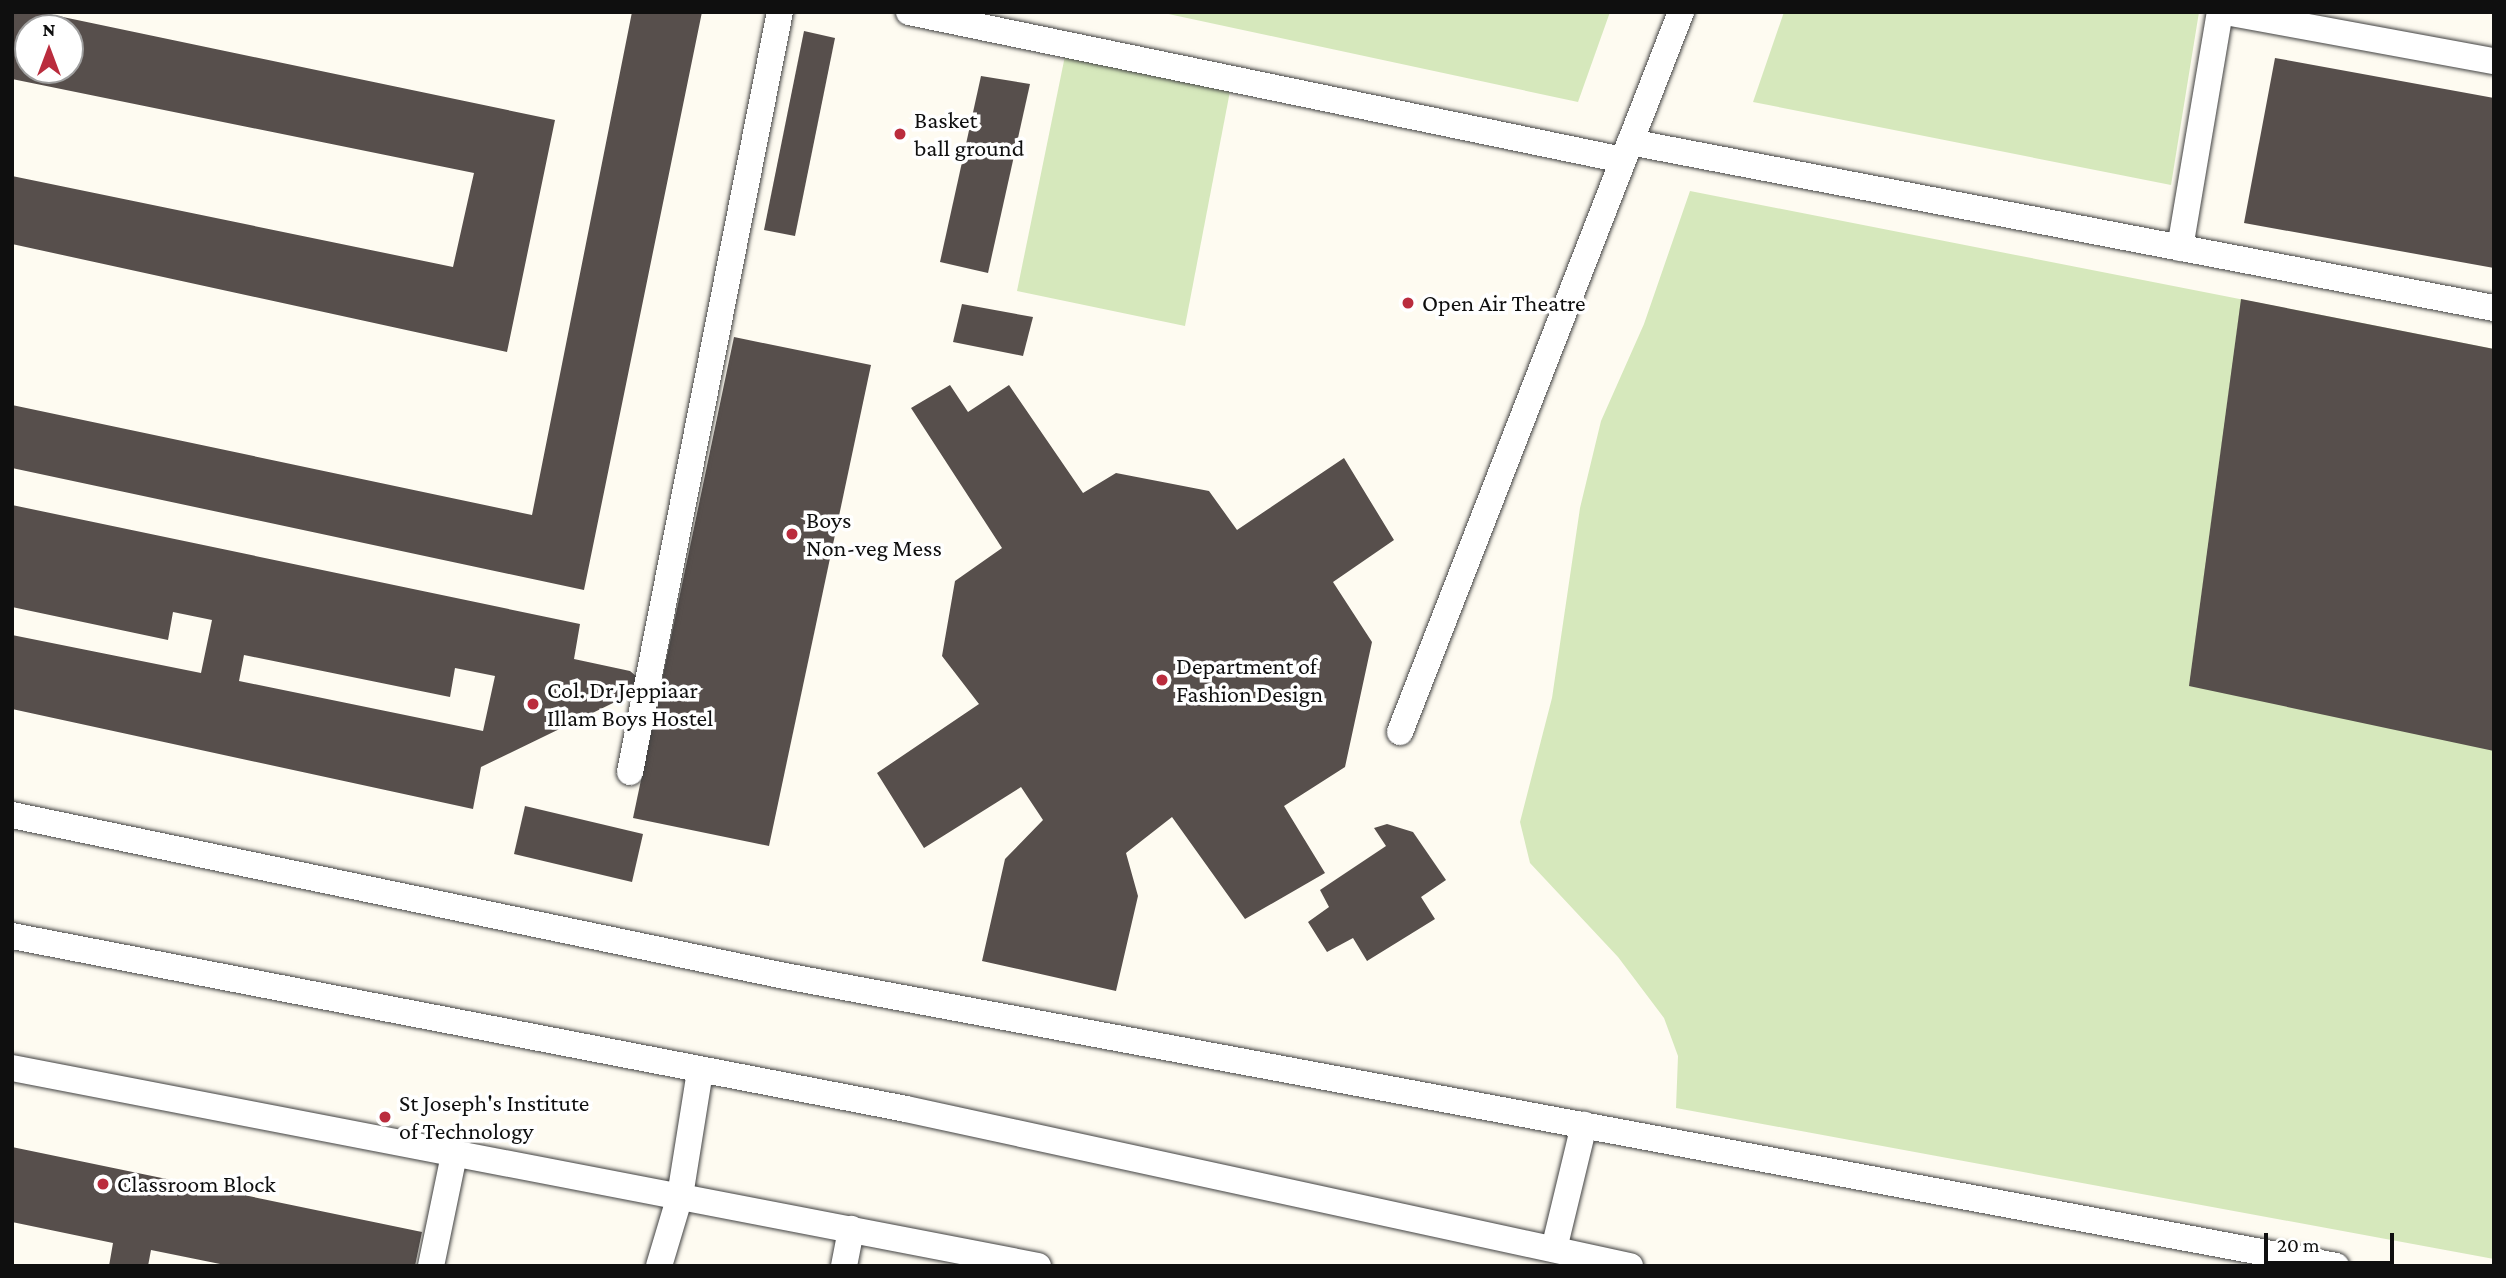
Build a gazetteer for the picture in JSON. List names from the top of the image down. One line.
{"places":["Basket ball ground","Open Air Theatre","Boys Non-veg Mess","Department of Fashion Design","Col. Dr Jeppiaar Illam Boys Hostel","St Joseph's Institute of Technology","Classroom Block"],"scale_bar":"20 m","north":"top"}
